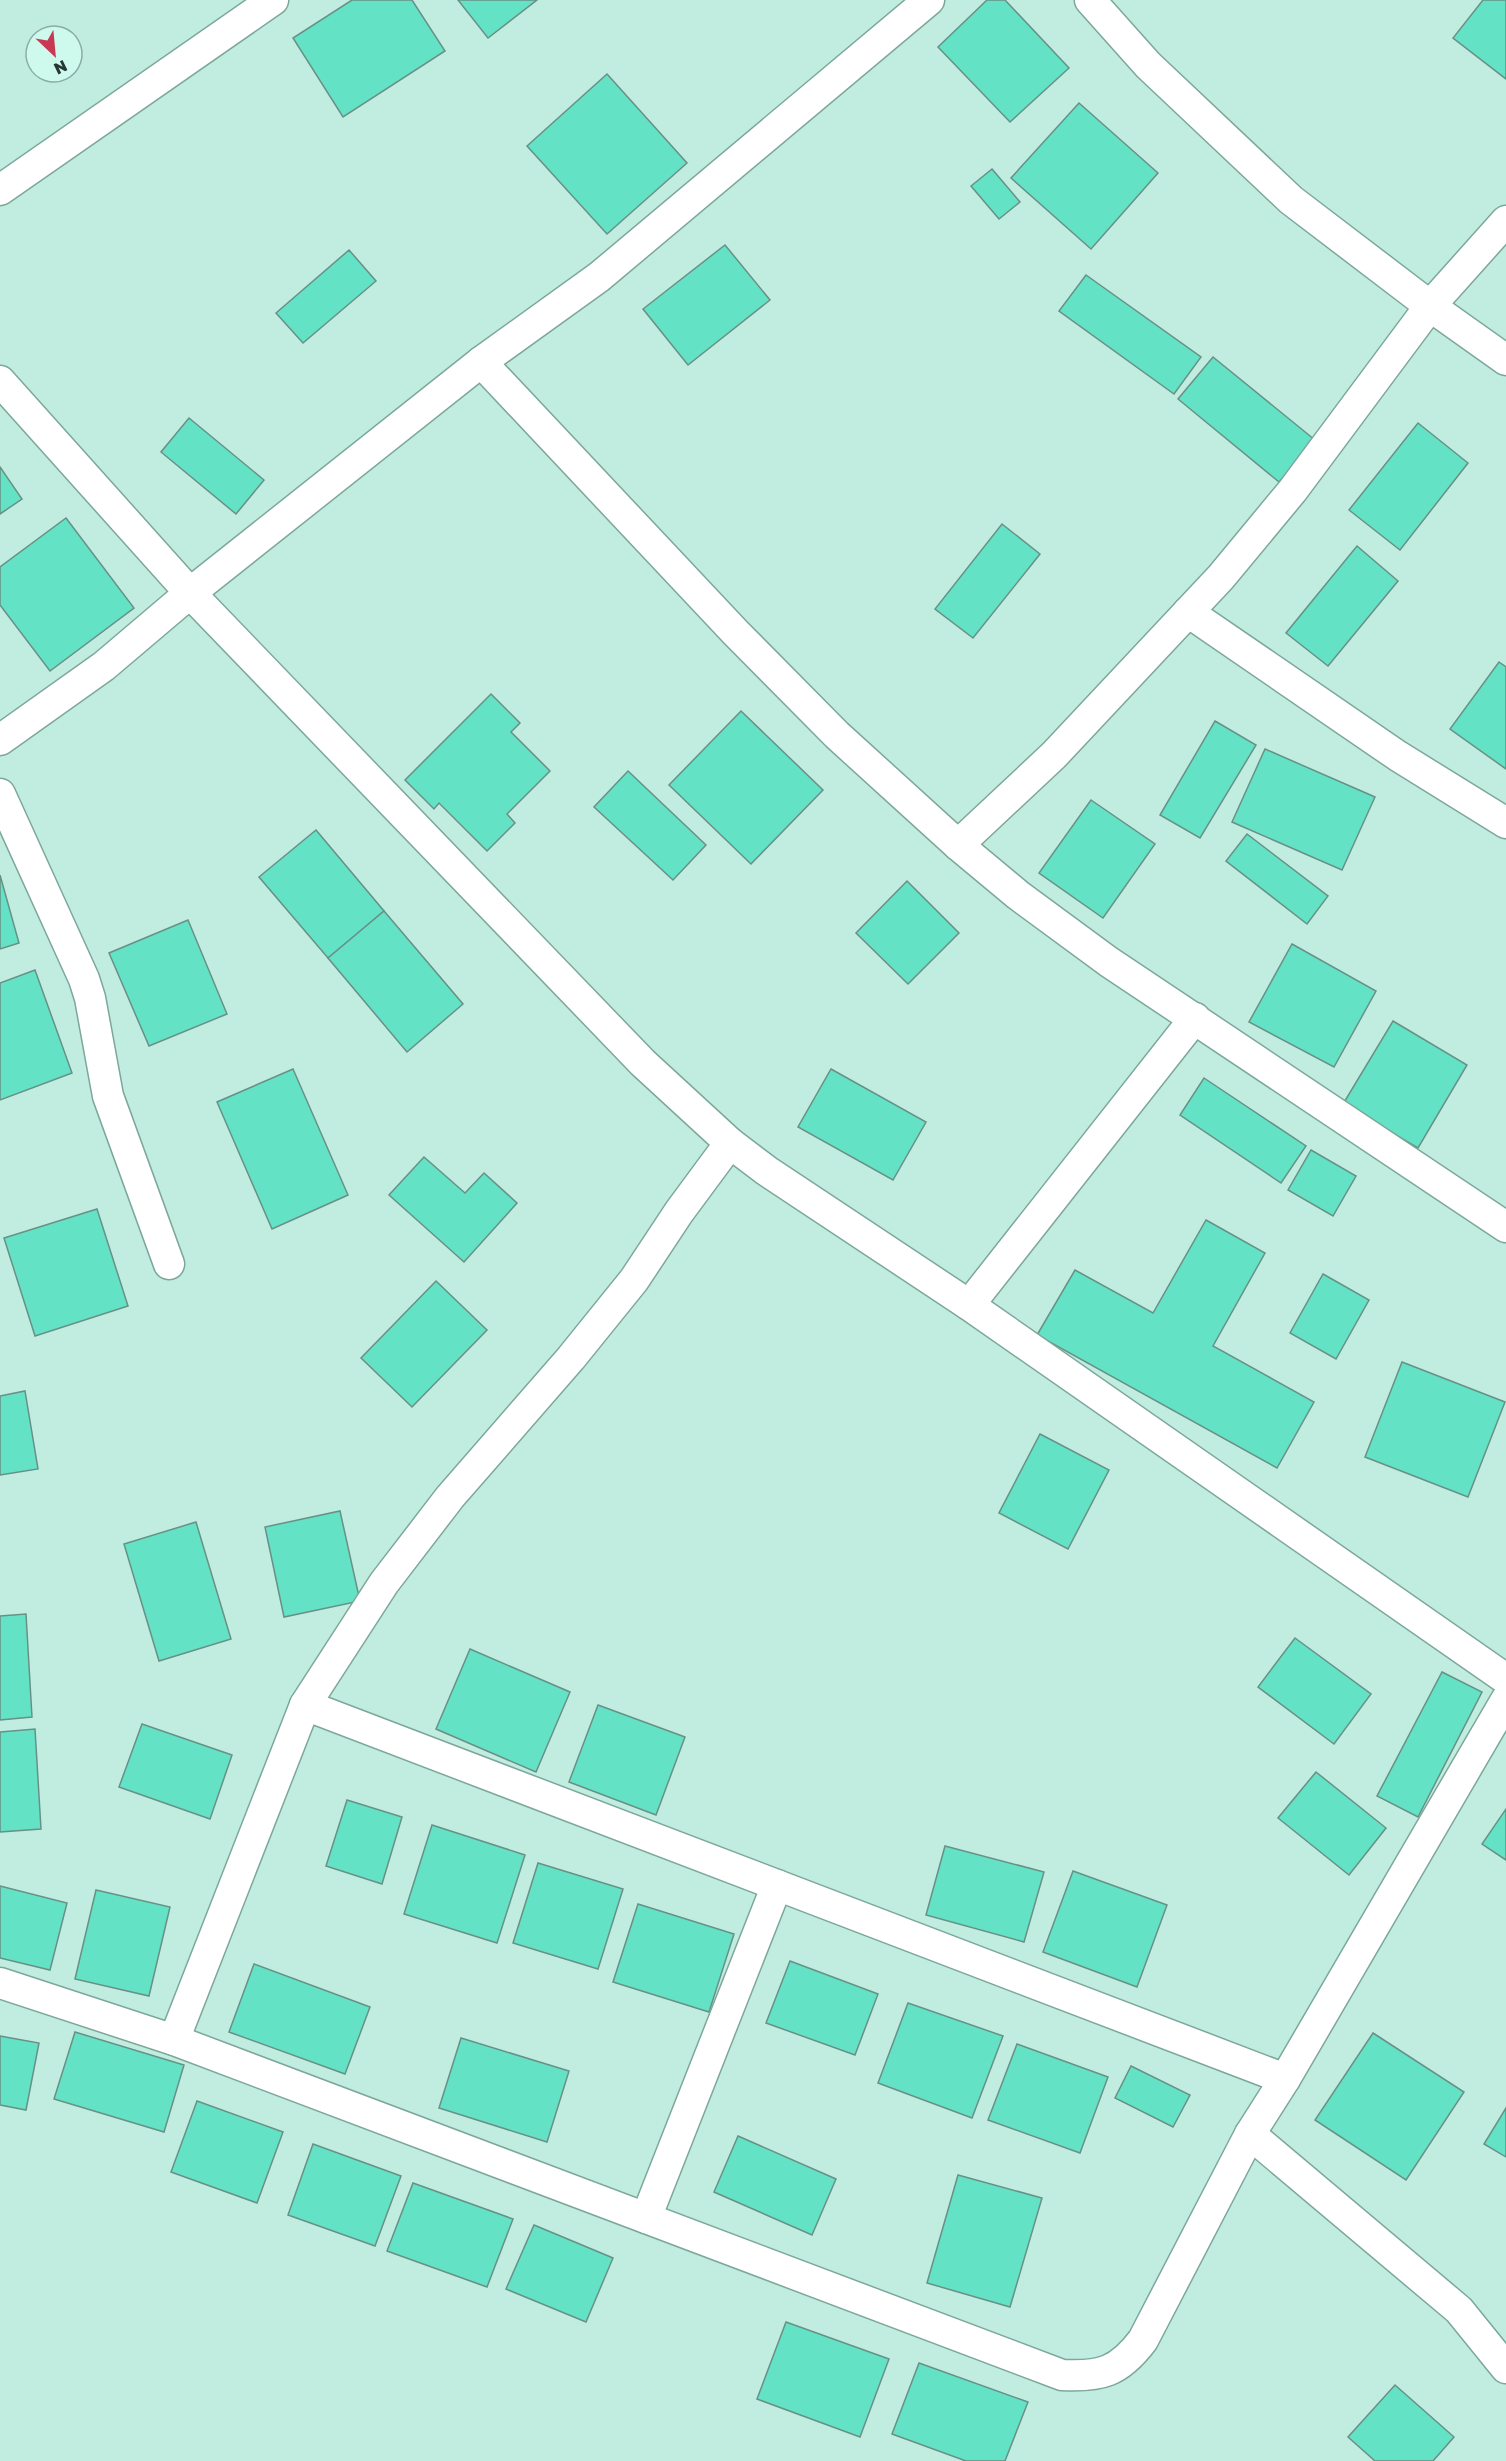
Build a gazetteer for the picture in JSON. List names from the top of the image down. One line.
{"north":"bottom right"}
